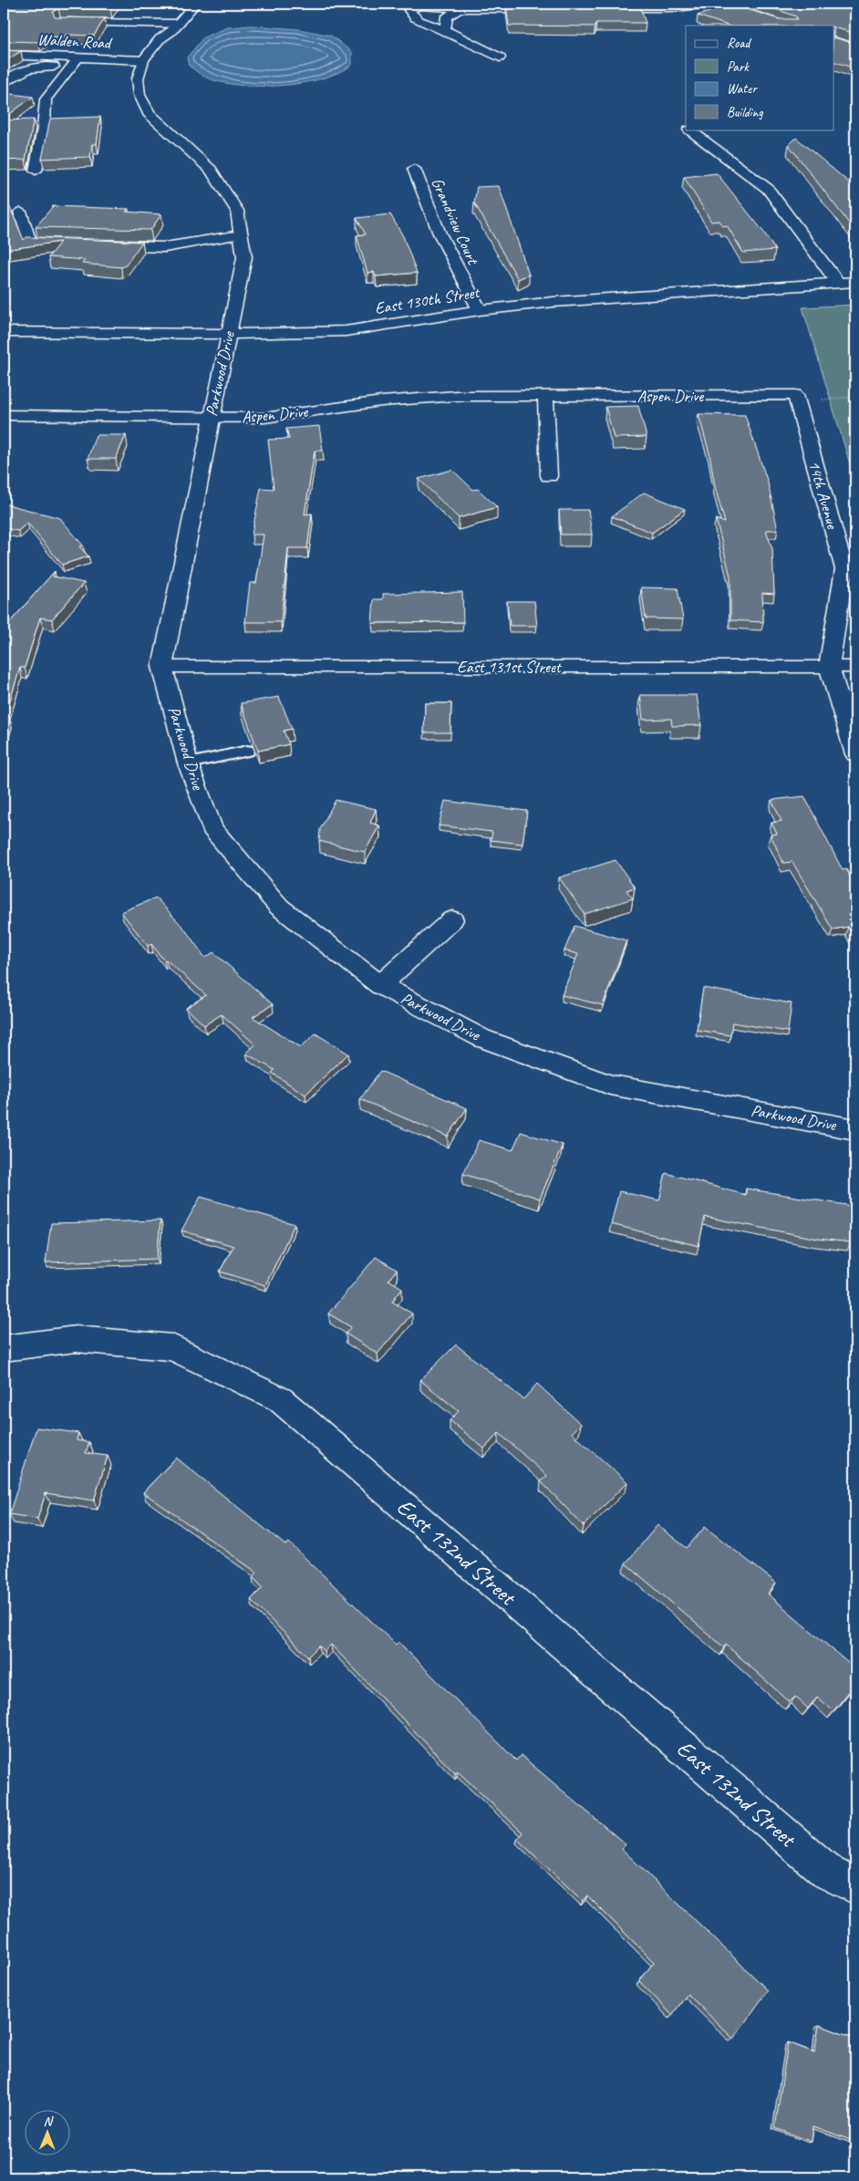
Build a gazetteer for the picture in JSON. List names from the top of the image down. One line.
{"streets":{"street":["Walden Road","Grandview Court","East 130th Street","Parkwood Drive","Aspen Drive","14th Avenue","East 131st Street","East 132nd Street"]},"crossings":[["Walden Road","Parkwood Drive"],["Grandview Court","East 130th Street"],["East 130th Street","Parkwood Drive"],["Parkwood Drive","Aspen Drive"],["Parkwood Drive","East 131st Street"],["Aspen Drive","14th Avenue"],["14th Avenue","East 131st Street"]],"legend":["Road","Park","Water","Building"],"north":"top"}
